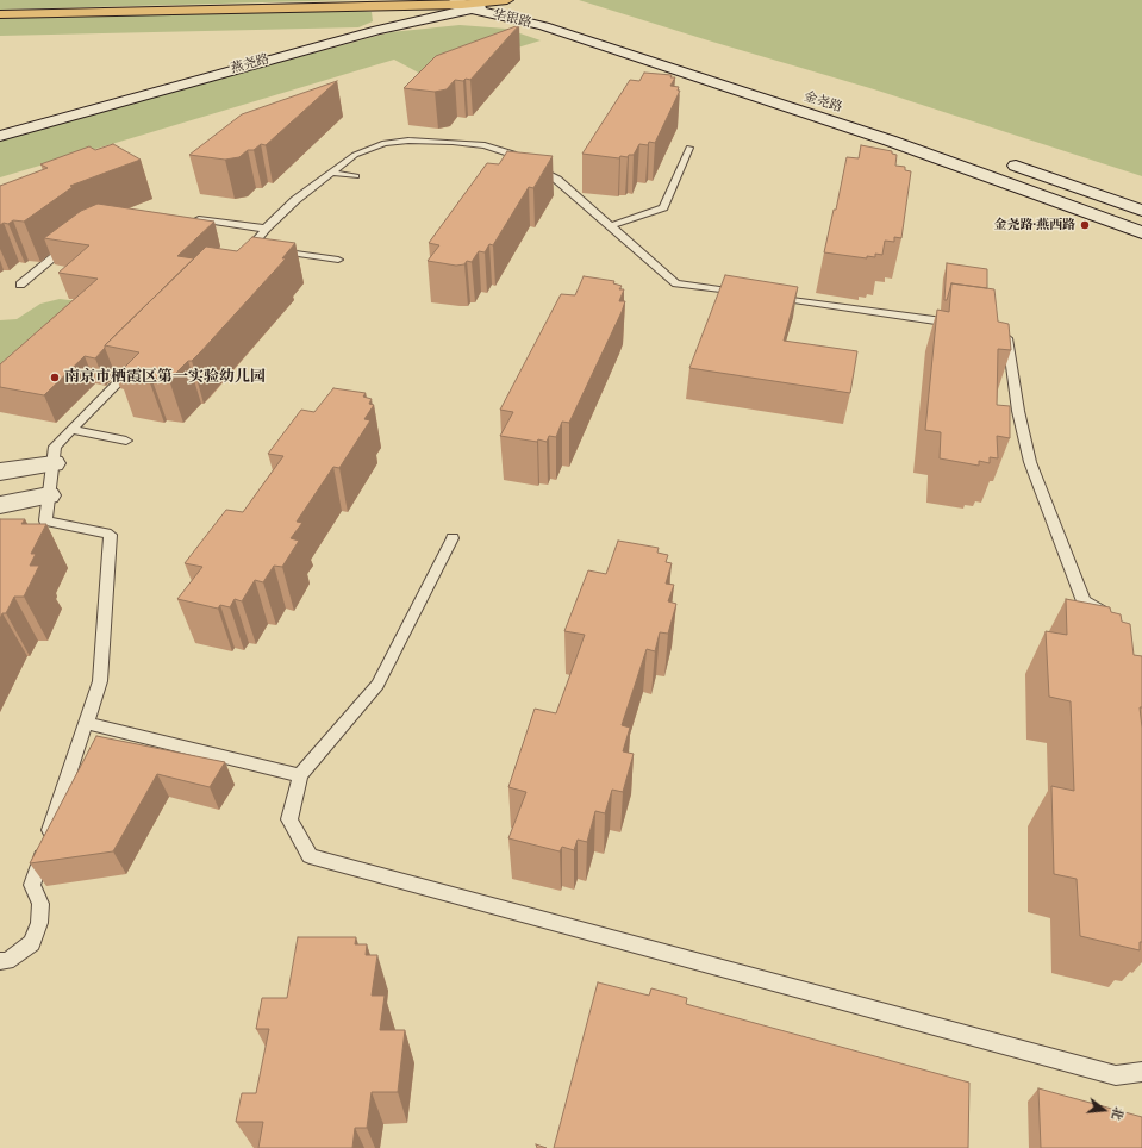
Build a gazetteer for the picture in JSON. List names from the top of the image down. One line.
{"streets":{"main road":["华银路","燕尧路","金尧路"]},"crossings":[["华银路","燕尧路"],["华银路","金尧路"]],"places":["金尧路·燕西路","南京市栖霞区第一实验幼儿园"],"north":"right"}
